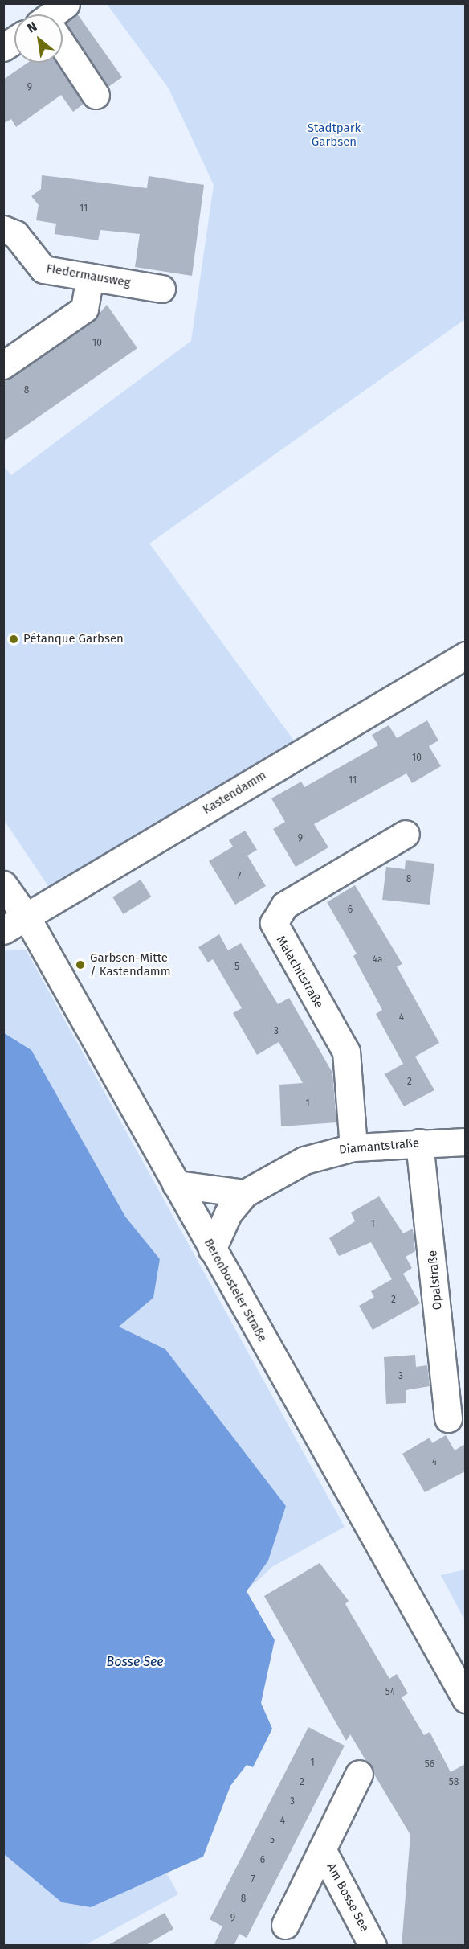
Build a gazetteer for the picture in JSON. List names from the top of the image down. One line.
{"streets":{"street":["Fledermausweg","Kastendamm","Malachitstraße","Diamantstraße","Opalstraße","Berenbosteler Straße","Am Bosse See"]},"crossings":[["Kastendamm","Berenbosteler Straße"],["Malachitstraße","Diamantstraße"],["Diamantstraße","Opalstraße"],["Diamantstraße","Berenbosteler Straße"]],"water":["Bosse See"],"parks":["Stadtpark Garbsen"],"places":["Pétanque Garbsen","Garbsen-Mitte / Kastendamm"],"house_numbers":["9","11","10","8","10","11","9","7","8","6","4a","5","4","3","2","1","1","2","3","4","54","1","56","2","58","3","4","5","6","7","8","9"],"north":"top left"}
